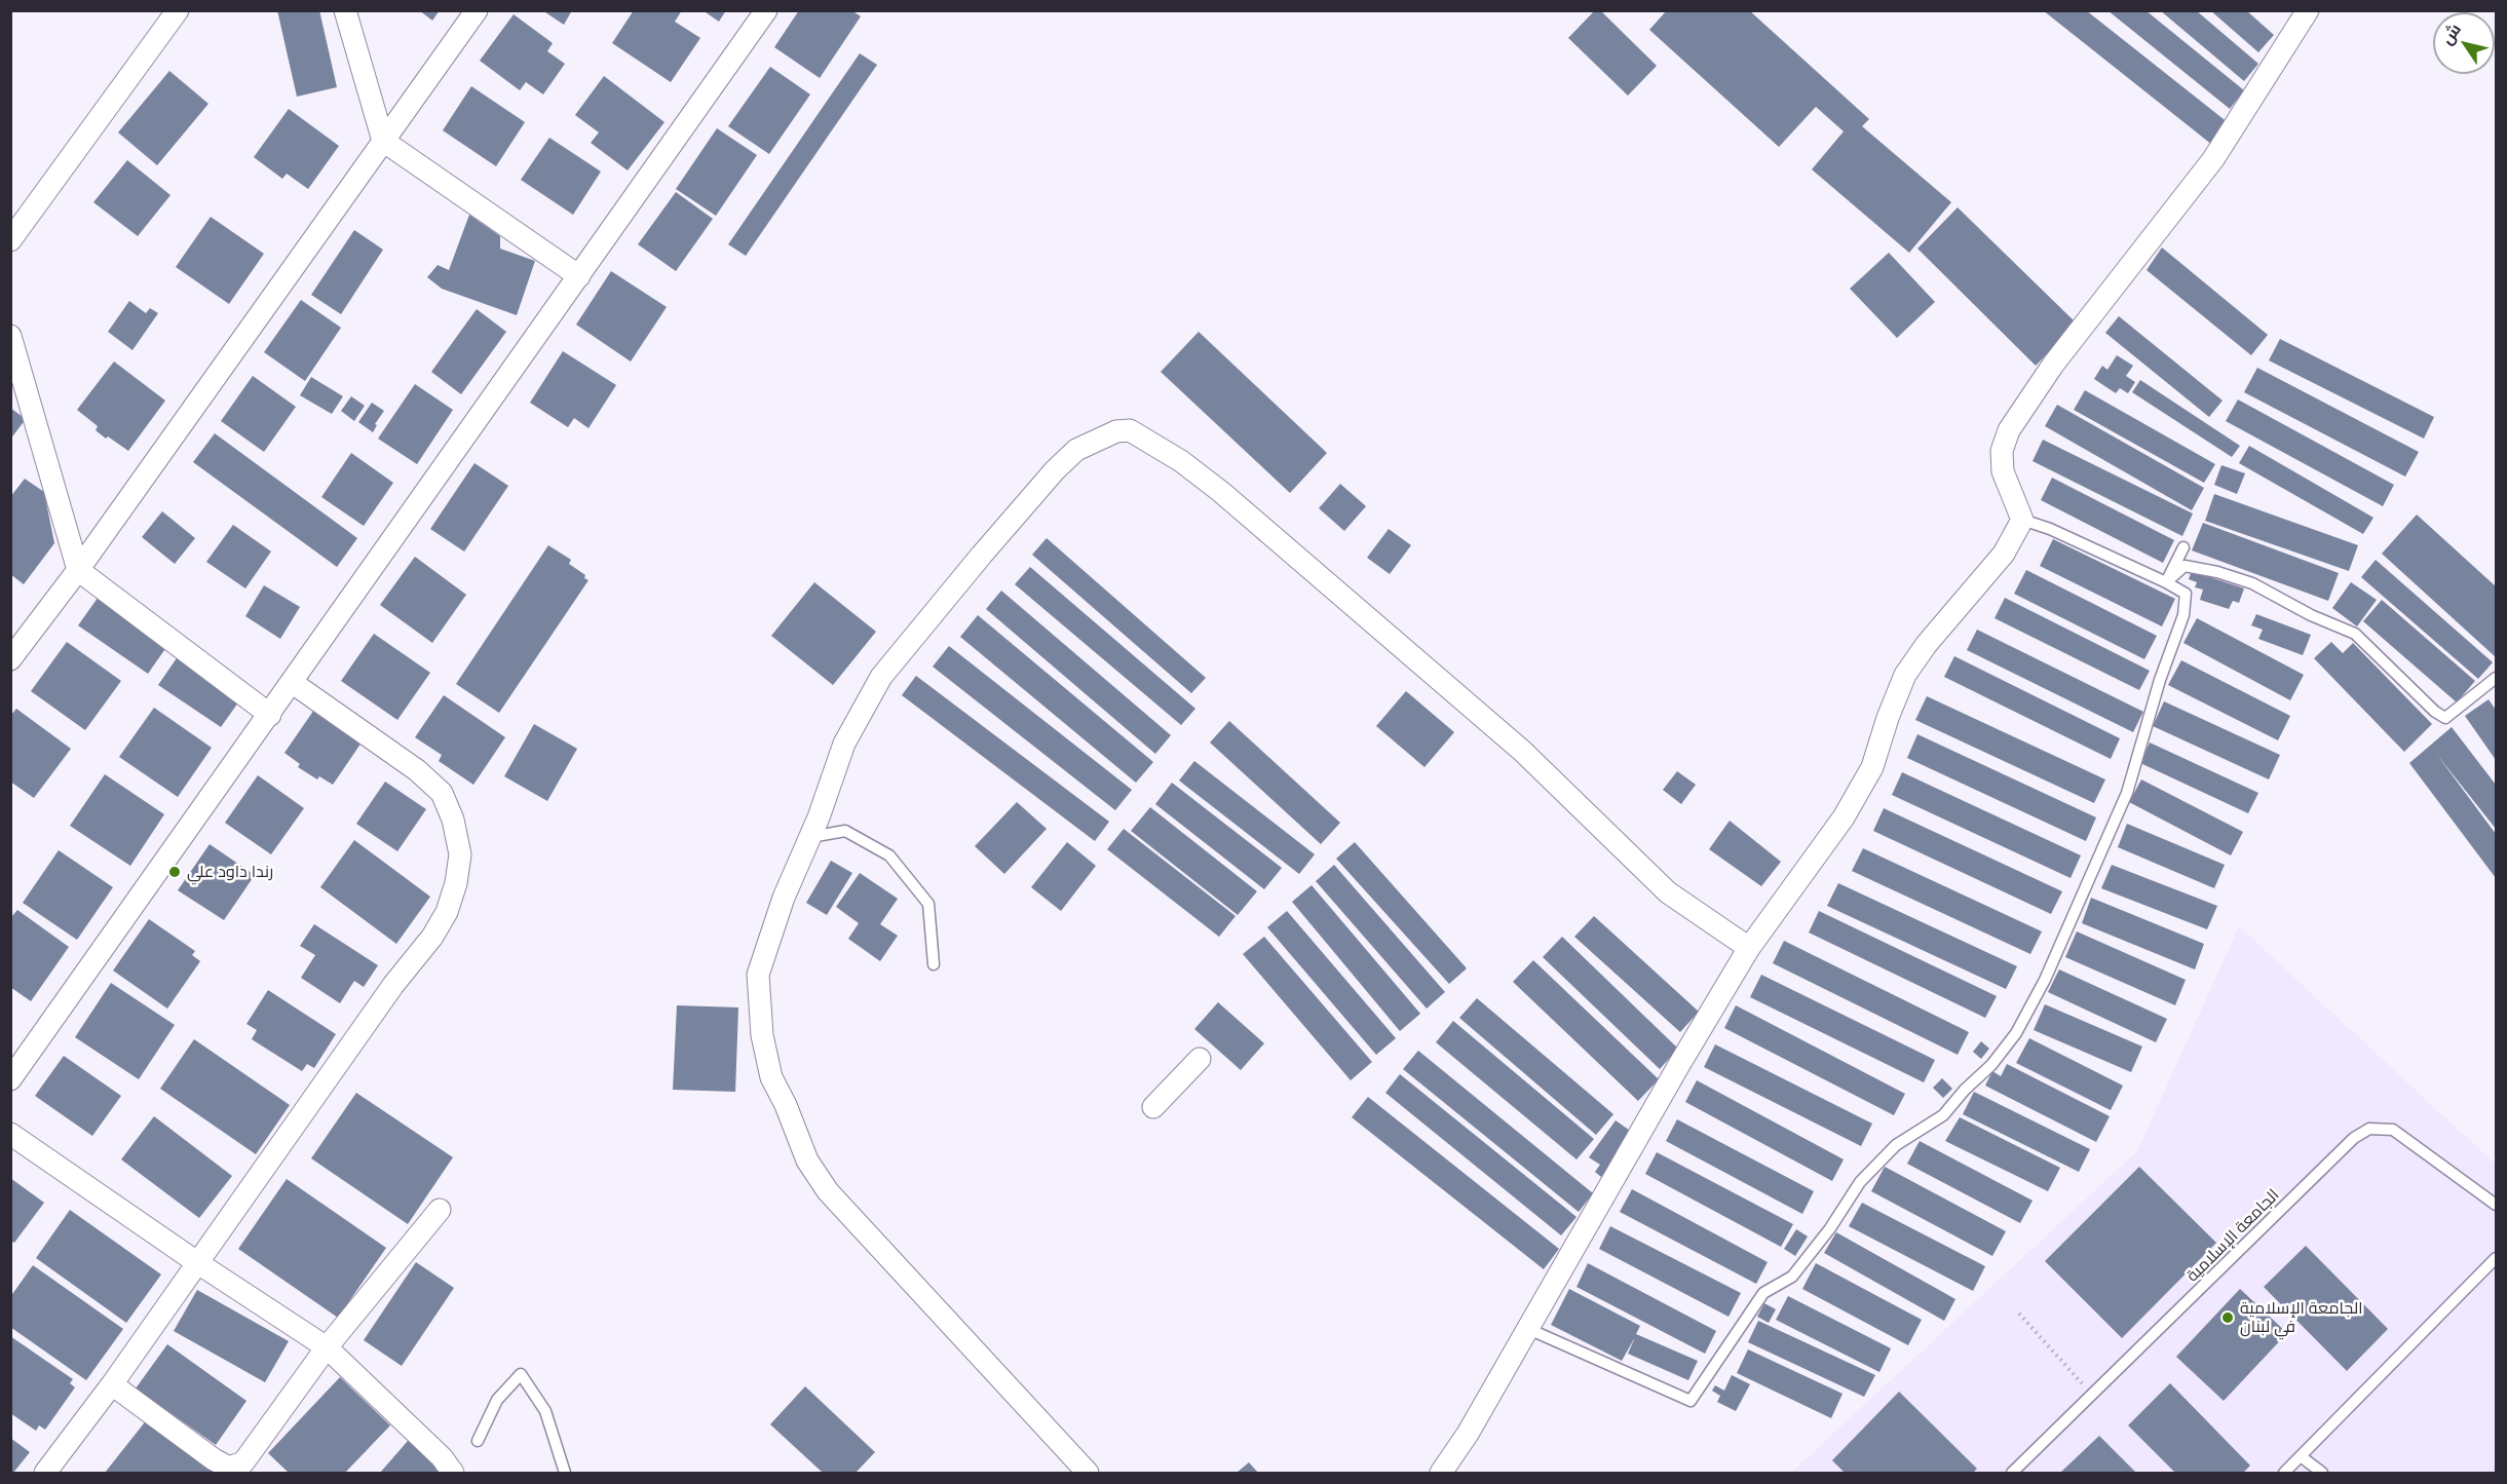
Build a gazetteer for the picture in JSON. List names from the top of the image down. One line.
{"streets":{"lane":["الجامعة الإسلامية"]},"places":["رندا داود علي","الجامعة الإسلامية في لبنان"],"north":"top left"}
